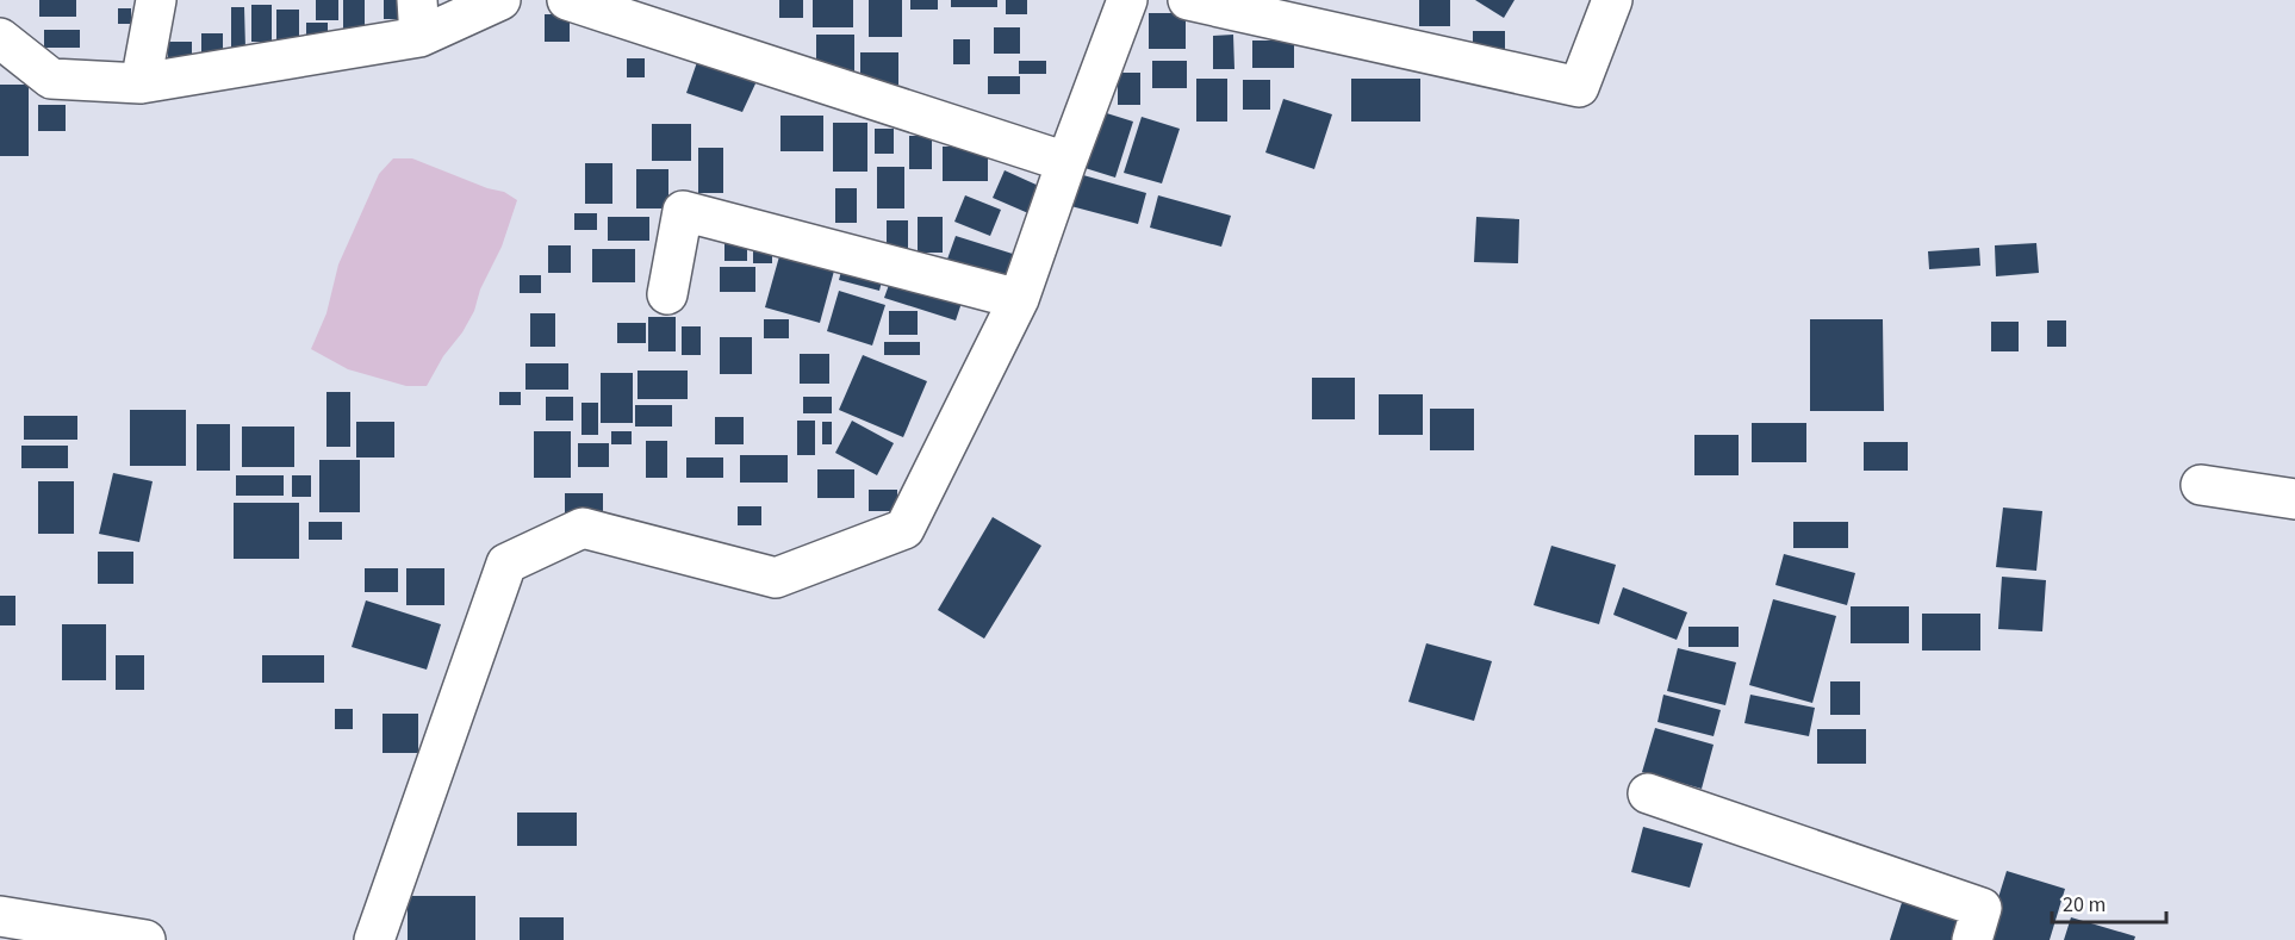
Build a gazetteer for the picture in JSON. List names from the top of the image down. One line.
{"scale_bar":"20 m"}
